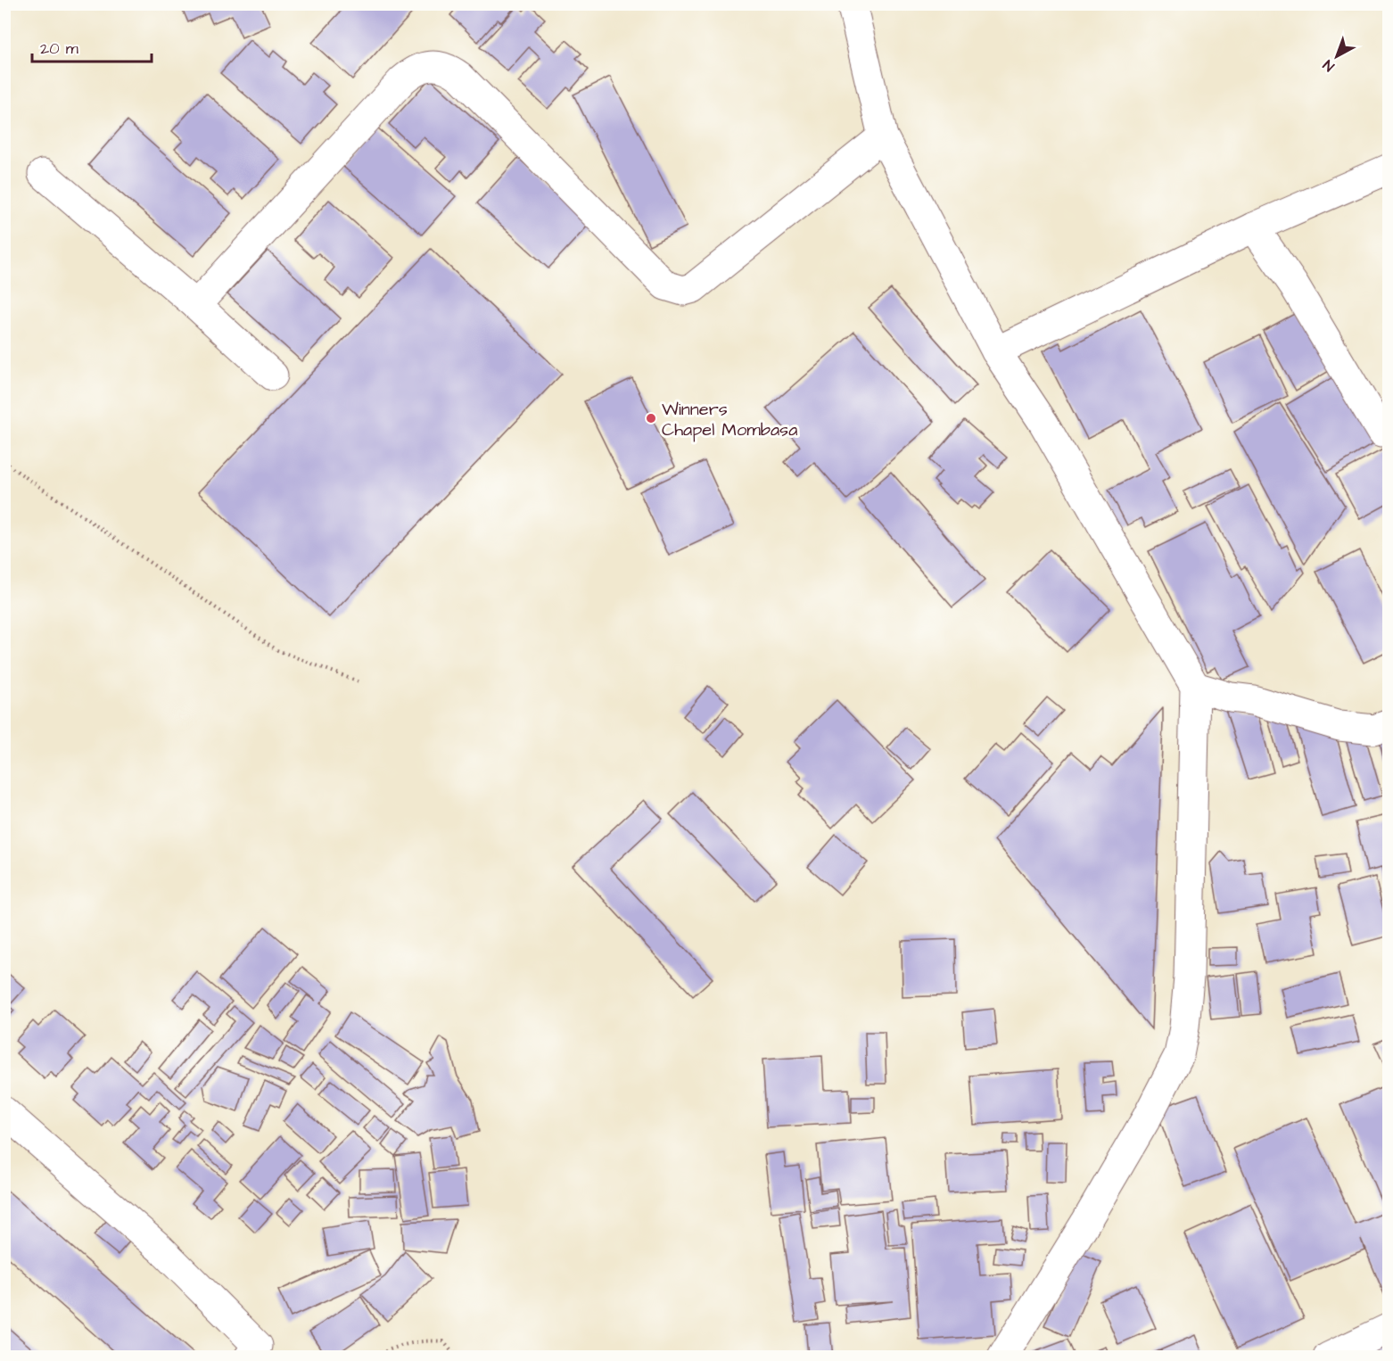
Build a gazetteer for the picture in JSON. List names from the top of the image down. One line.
{"places":["Winners Chapel Mombasa"],"scale_bar":"20 m","north":"bottom left"}
